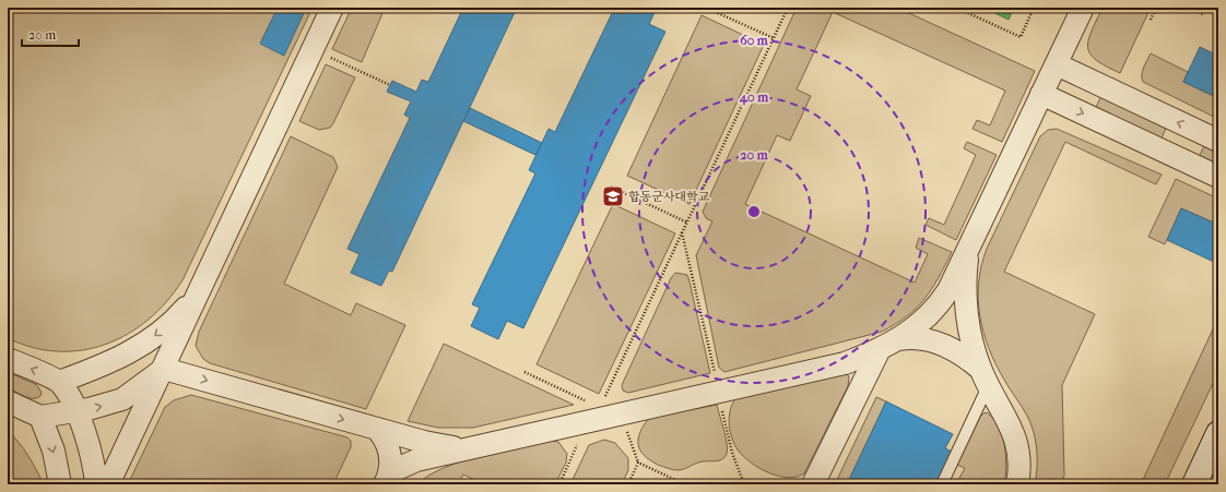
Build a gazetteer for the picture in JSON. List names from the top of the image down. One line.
{"places":{"school or university":["합동군사대학교"]},"scale_bar":"20 m","rings":["60 m","40 m","20 m"]}
